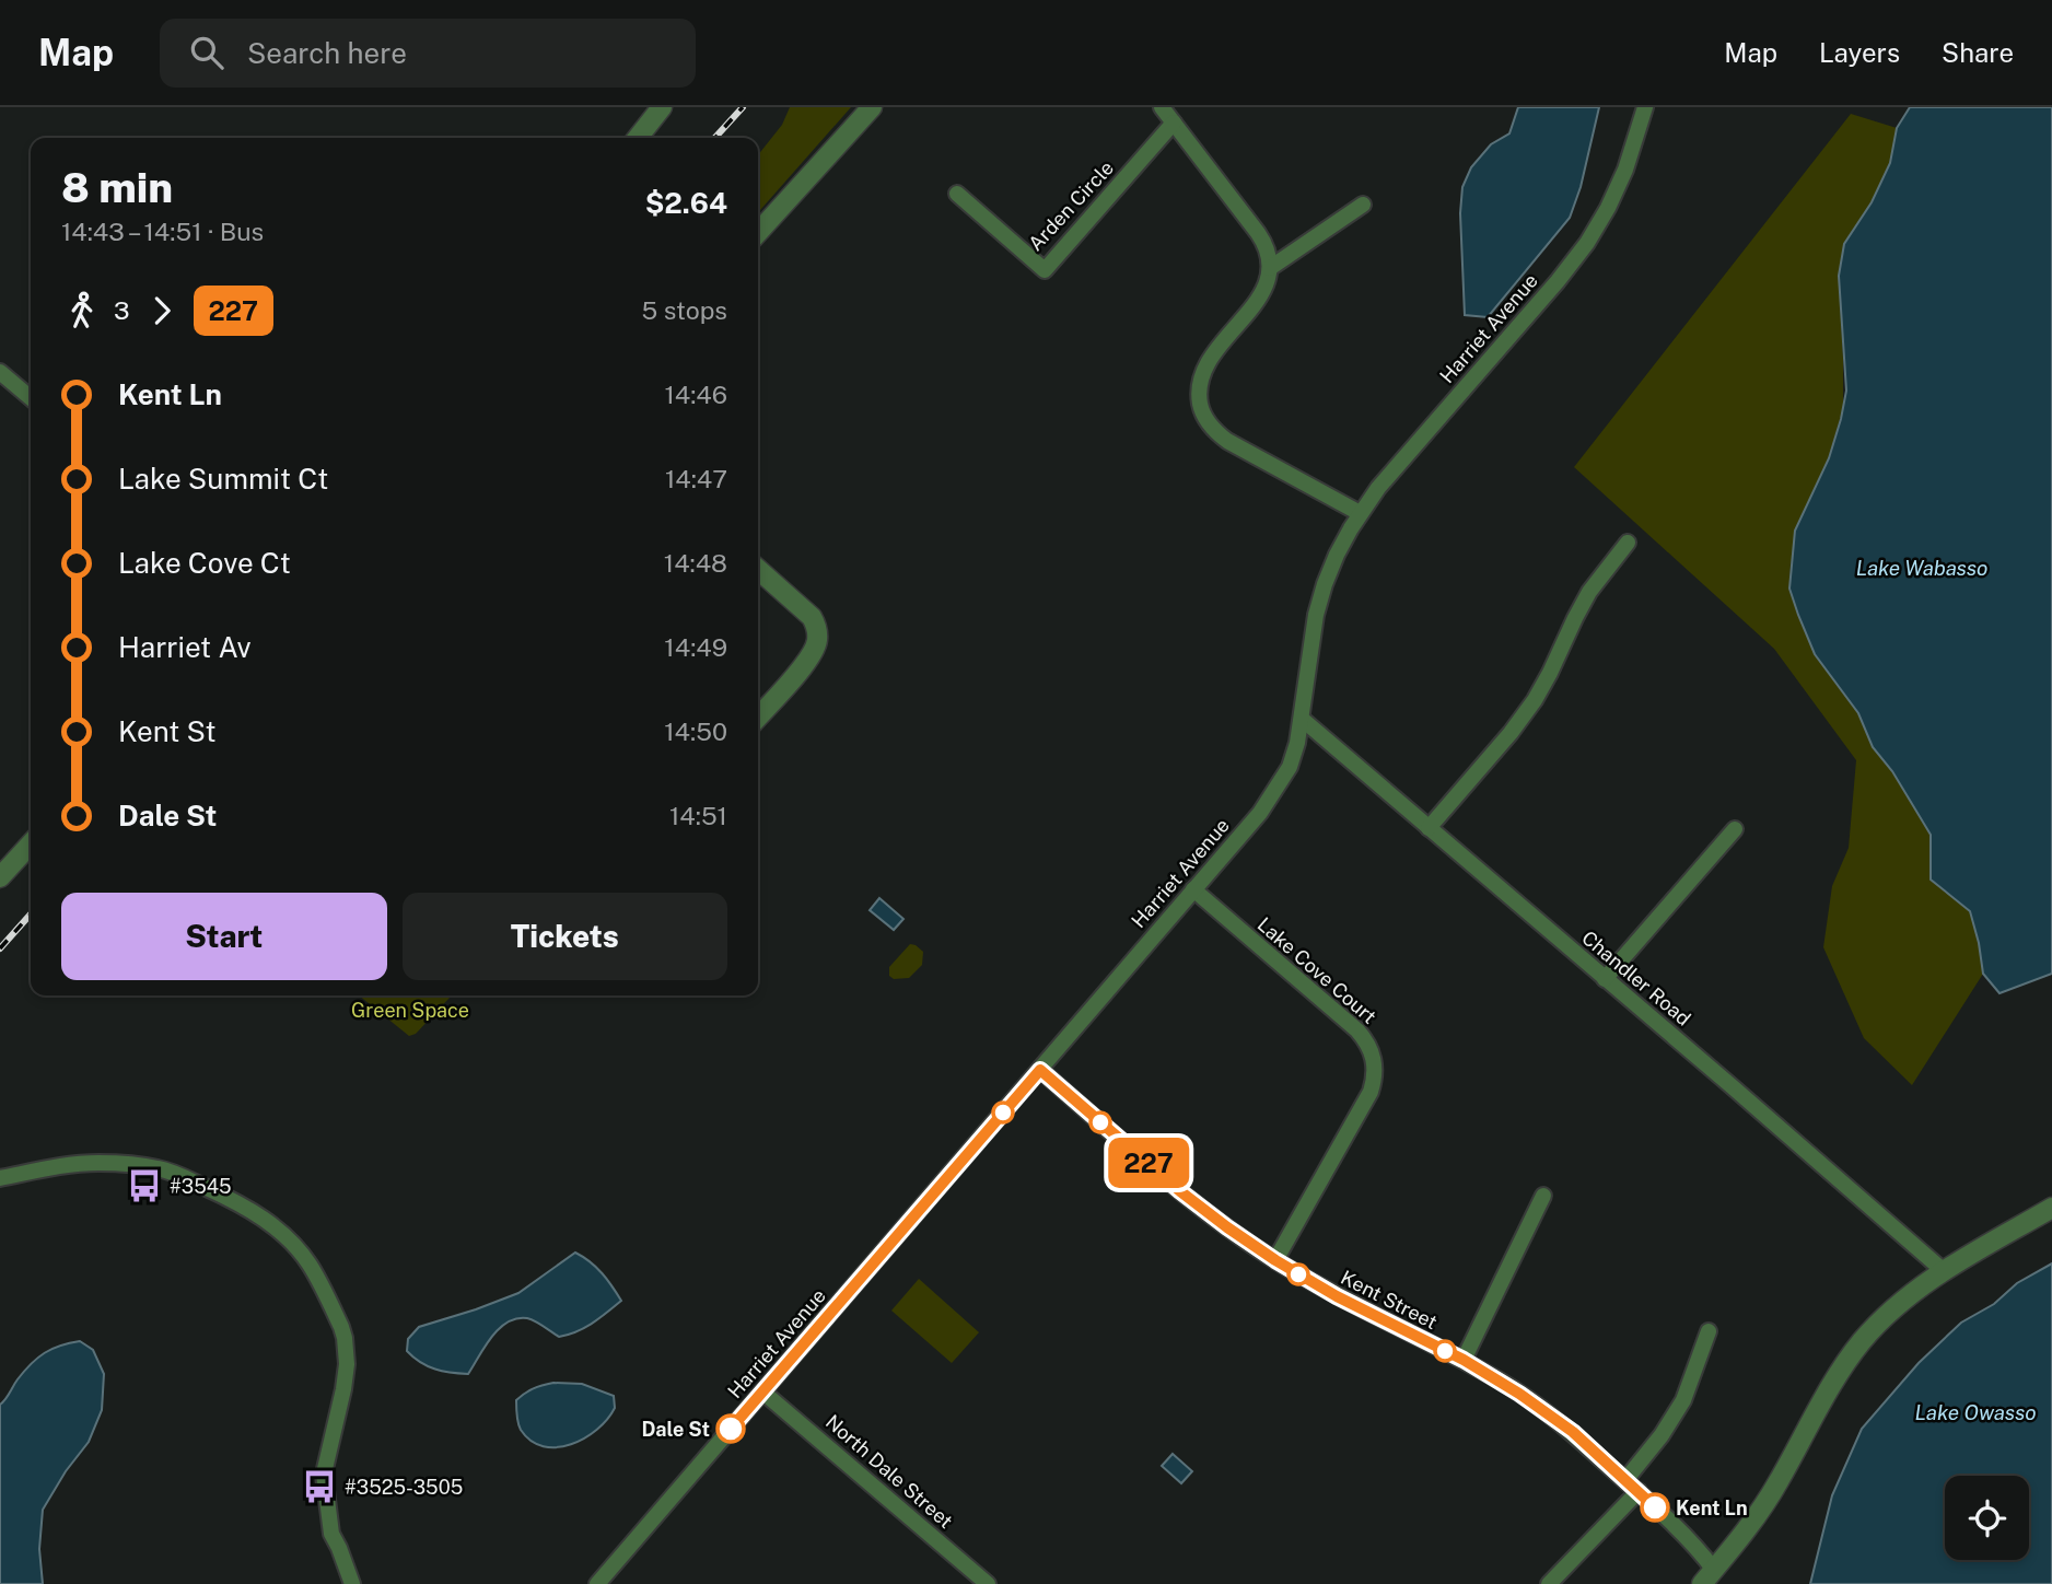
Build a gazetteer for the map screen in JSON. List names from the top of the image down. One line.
{"streets":{"street":["Arden Circle","Harriet Avenue","Lake Cove Court","Chandler Road","Kent Street","North Dale Street"]},"crossings":[["Harriet Avenue","Lake Cove Court"],["Harriet Avenue","Chandler Road"],["Harriet Avenue","Kent Street"],["Harriet Avenue","North Dale Street"],["Lake Cove Court","Kent Street"]],"water":["Lake Wabasso","Lake Owasso"],"parks":["Green Space"],"places":{"bus stop":["#3545","#3525-3505"],"other":["Dale St","Kent Ln"]},"lines":["bus line 227"],"page":{"header":"Map","search":"Search here","nav":["Map","Layers","Share"],"on_map":"227","heading":["8 min","14:43 – 14:51 · Bus","$2.64"],"legs":["3","227","5 stops"],"list":[{"name":"Kent Ln","value":"14:46"},{"name":"Lake Summit Ct","value":"14:47"},{"name":"Lake Cove Ct","value":"14:48"},{"name":"Harriet Av","value":"14:49"},{"name":"Kent St","value":"14:50"},{"name":"Dale St","value":"14:51"}],"buttons":["Start","Tickets"]}}
